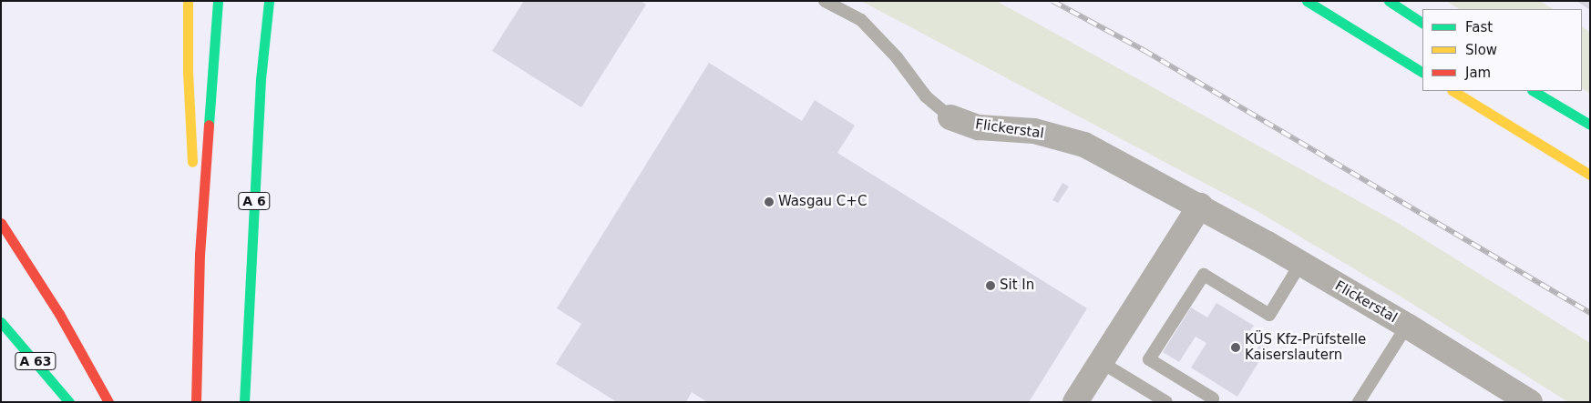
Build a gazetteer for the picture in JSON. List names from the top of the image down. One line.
{"streets":{"main road":["A 6","A 63"],"street":["Flickerstal"]},"places":["Wasgau C+C","Sit In","KÜS Kfz-Prüfstelle Kaiserslautern"],"legend":["Fast","Slow","Jam"]}
